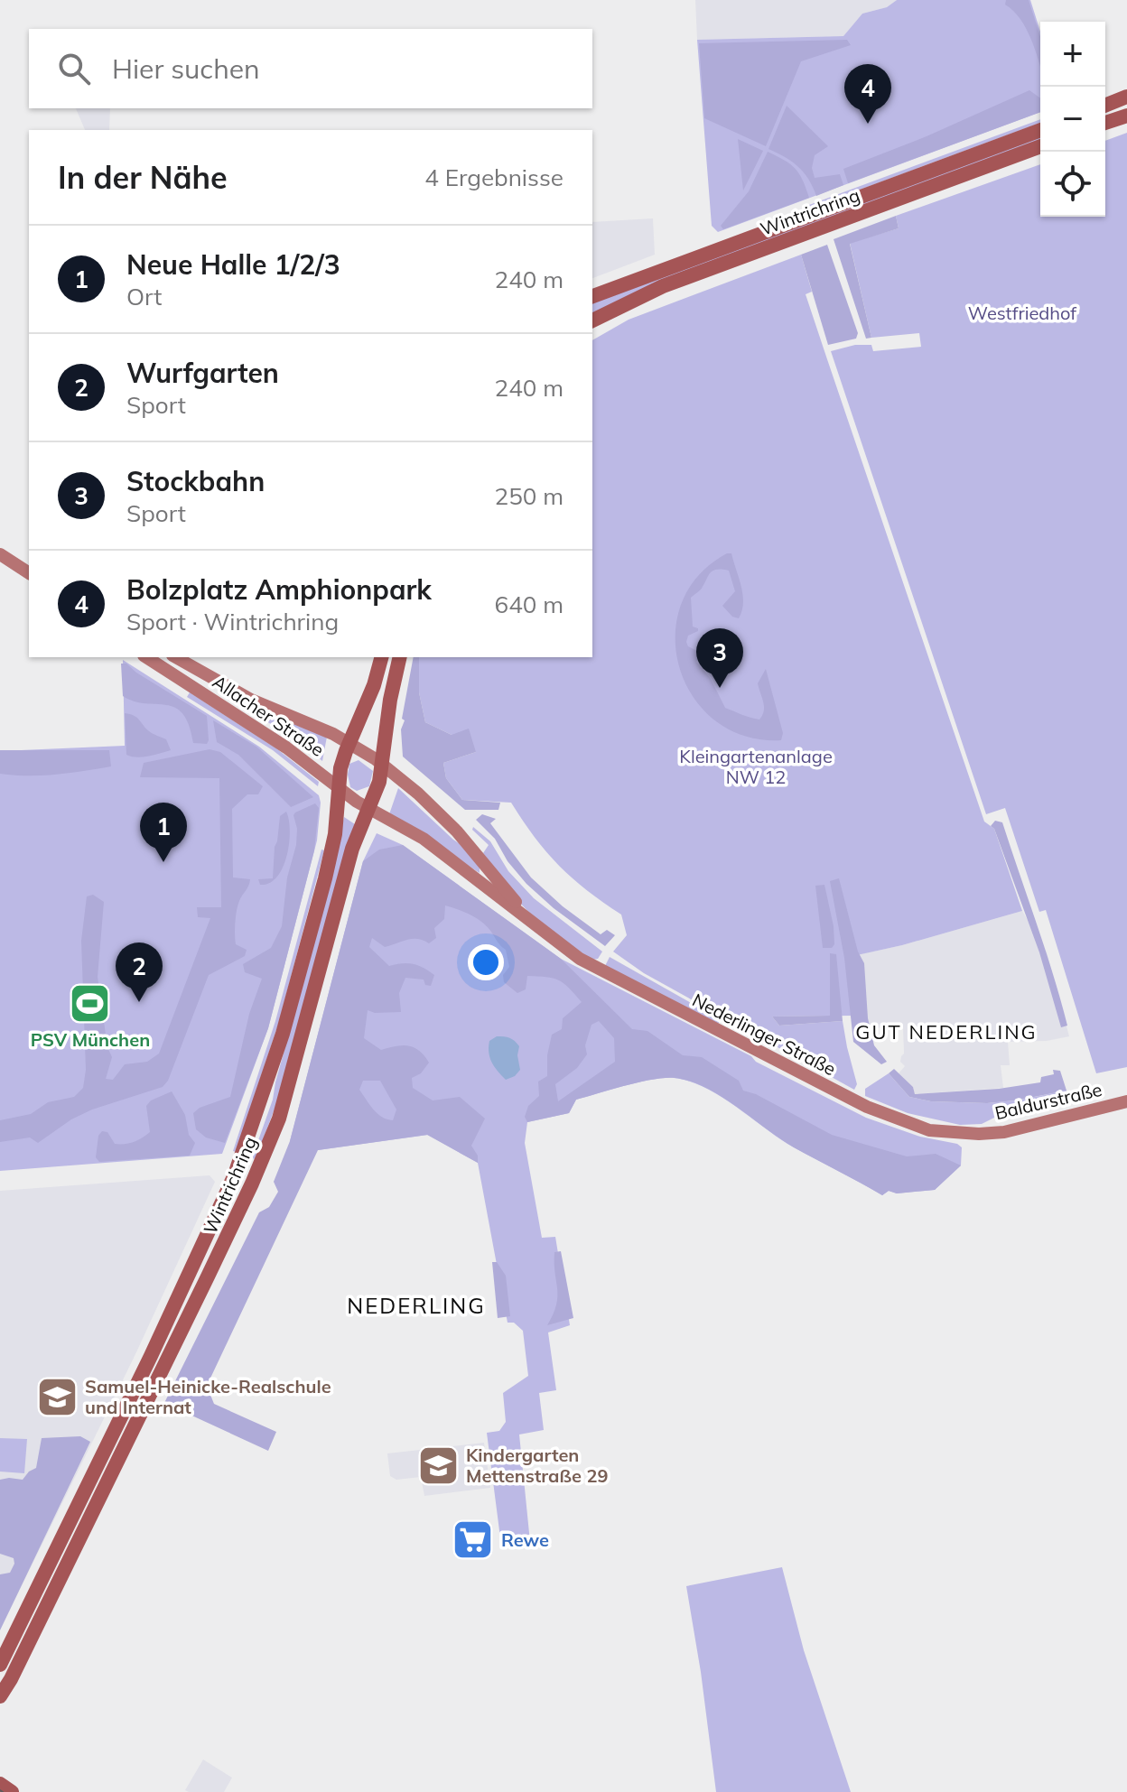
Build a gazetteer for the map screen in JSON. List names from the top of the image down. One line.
{"streets":{"main road":["Wintrichring"],"street":["Allacher Straße","Nederlinger Straße","Baldurstraße"]},"crossings":[["Wintrichring","Allacher Straße"],["Wintrichring","Nederlinger Straße"],["Allacher Straße","Nederlinger Straße"],["Nederlinger Straße","Baldurstraße"]],"districts":["GUT NEDERLING","NEDERLING"],"parks":["Westfriedhof","Kleingartenanlage NW 12"],"places":{"sports":["PSV München"],"school or university":["Samuel-Heinicke-Realschule und Internat","Kindergarten Mettenstraße 29"],"supermarket":["Rewe"]},"page":{"map_buttons":["+","−"],"search":"Hier suchen","pins":["4","3","1","2"],"heading":["In der Nähe","4 Ergebnisse"],"list":[{"mark":"1","name":"Neue Halle 1/2/3","note":"Ort","value":"240 m"},{"mark":"2","name":"Wurfgarten","note":"Sport","value":"240 m"},{"mark":"3","name":"Stockbahn","note":"Sport","value":"250 m"},{"mark":"4","name":"Bolzplatz Amphionpark","note":"Sport · Wintrichring","value":"640 m"}]}}
